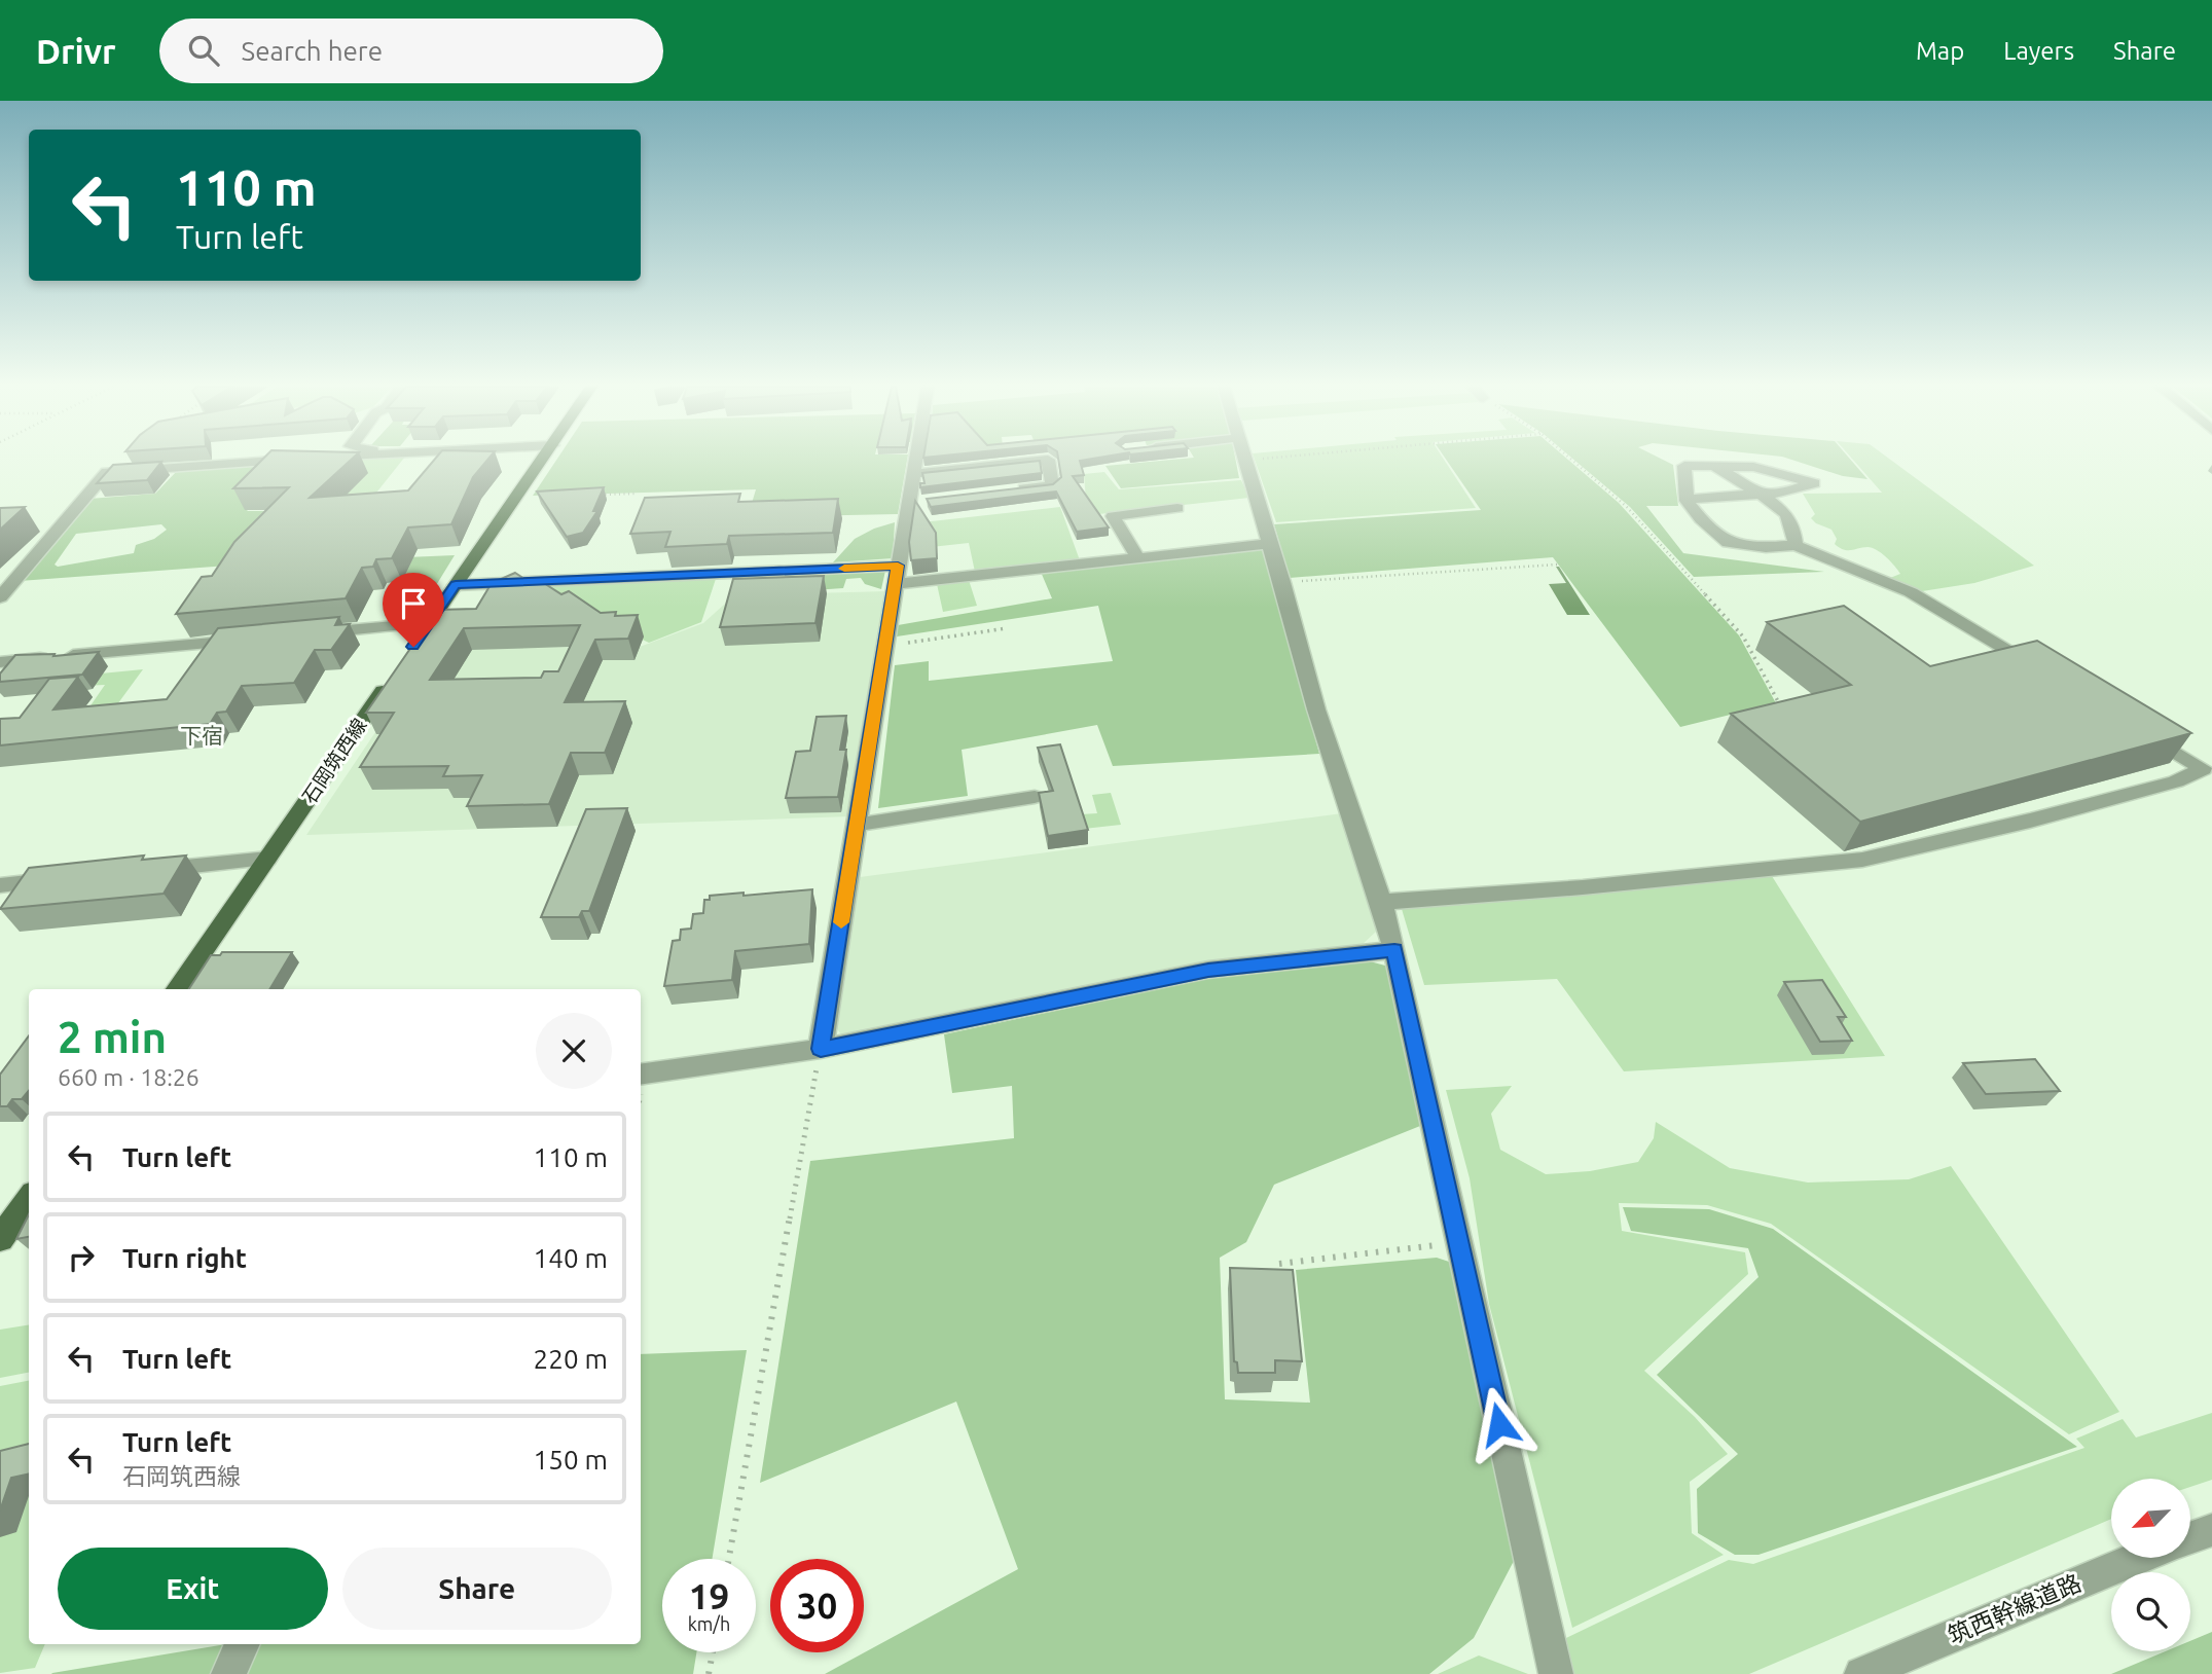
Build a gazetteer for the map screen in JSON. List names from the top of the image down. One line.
{"streets":{"main road":["石岡筑西線"],"street":["筑西幹線道路"]},"districts":["下宿"],"north":"bottom left","page":{"header":"Drivr","search":"Search here","nav":["Map","Layers","Share"],"turn":["110 m","Turn left"],"heading":["2 min","660 m · 18:26"],"list":[{"name":"Turn left","value":"110 m"},{"name":"Turn right","value":"140 m"},{"name":"Turn left","value":"220 m"},{"name":"Turn left","note":"石岡筑西線","value":"150 m"}],"buttons":["Exit","Share"],"speed":"19 km/h","limit":"30"}}
